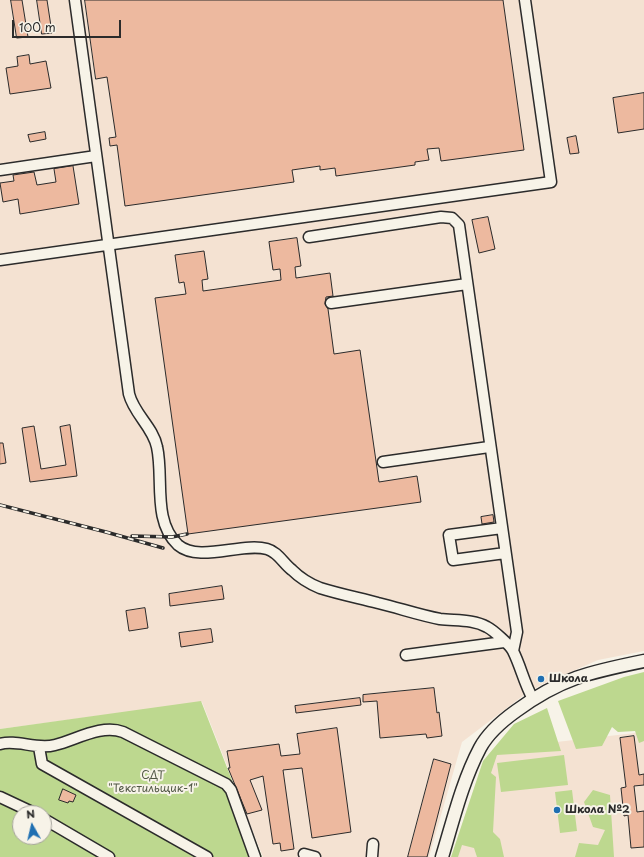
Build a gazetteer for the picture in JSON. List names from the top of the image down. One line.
{"parks":["СДТ \"Текстильщик-1\""],"places":["Школа","Школа №2"],"scale_bar":"100 m","north":"top"}
